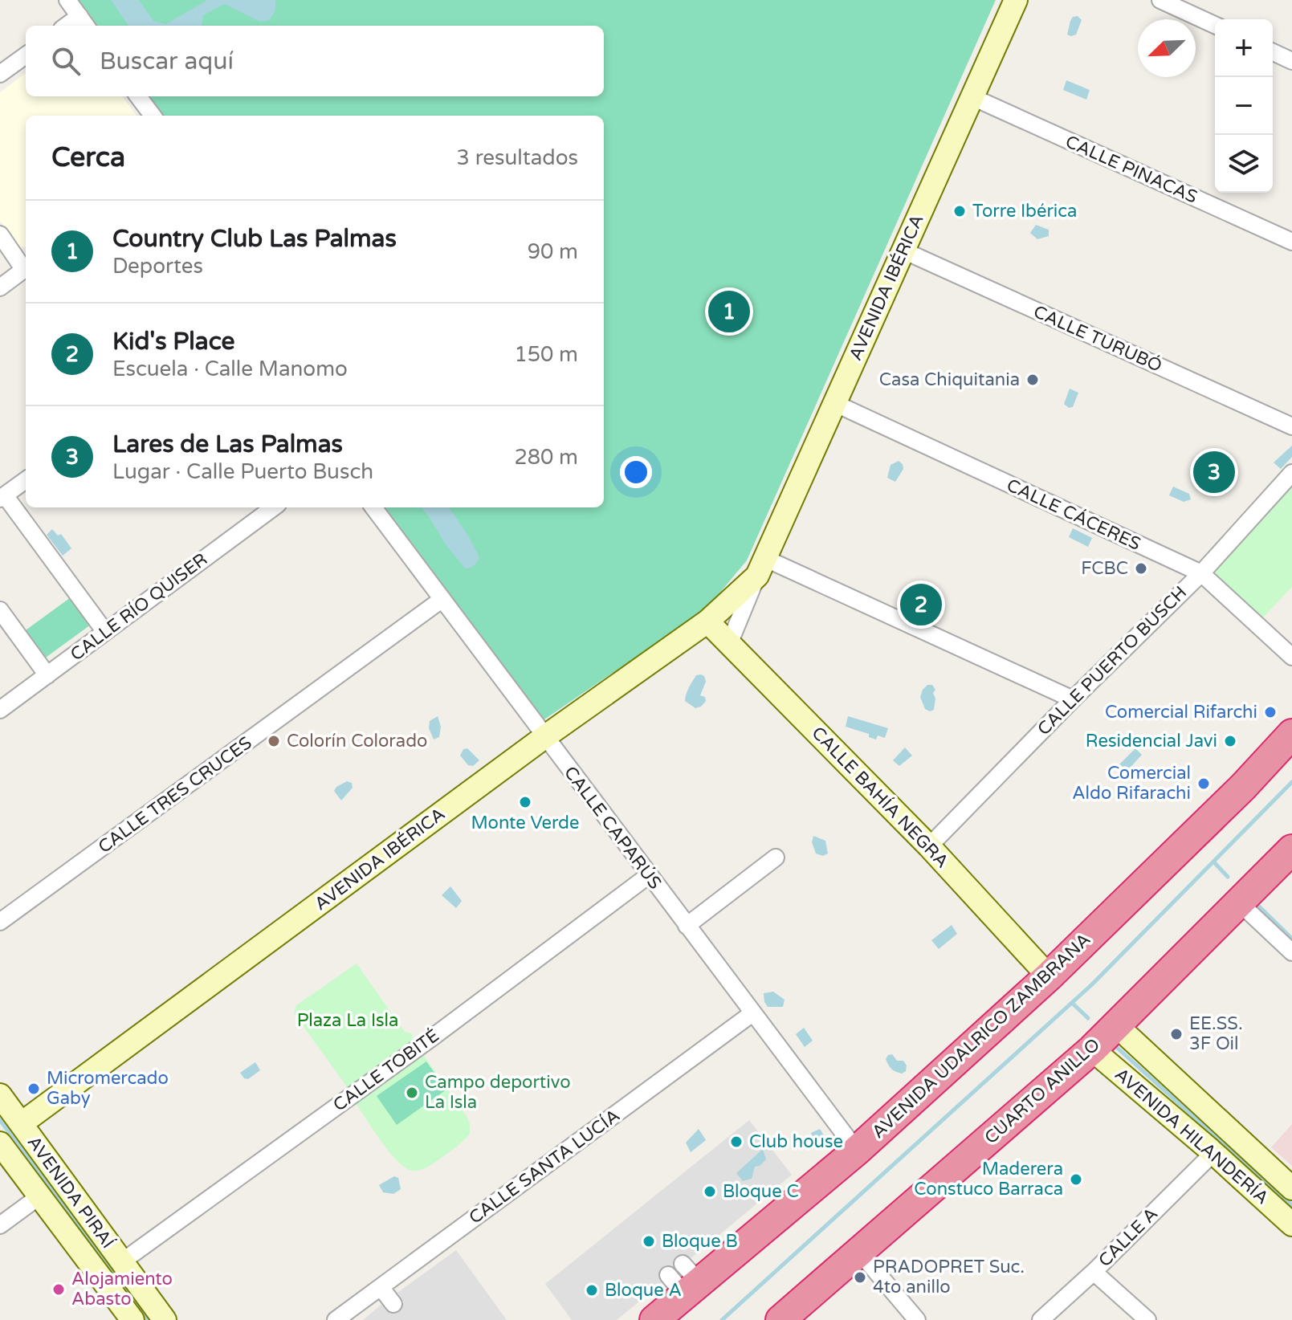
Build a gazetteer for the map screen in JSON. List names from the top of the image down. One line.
{"streets":{"highway":["AVENIDA UDALRICO ZAMBRANA","CUARTO ANILLO"],"street":["CALLE PINACAS","AVENIDA IBÉRICA","CALLE TURUBÓ","CALLE CÁCERES","CALLE RÍO QUISER","CALLE PUERTO BUSCH","CALLE TRES CRUCES","CALLE BAHÍA NEGRA","CALLE CAPARÚS","CALLE TOBITÉ","AVENIDA HILANDERÍA","CALLE SANTA LUCÍA","AVENIDA PIRAÍ","CALLE A"]},"crossings":[["CALLE PINACAS","AVENIDA IBÉRICA"],["AVENIDA IBÉRICA","CALLE TURUBÓ"],["AVENIDA IBÉRICA","CALLE CÁCERES"],["AVENIDA IBÉRICA","CALLE BAHÍA NEGRA"],["AVENIDA IBÉRICA","CALLE CAPARÚS"],["AVENIDA IBÉRICA","AVENIDA PIRAÍ"],["CALLE CÁCERES","CALLE PUERTO BUSCH"],["CALLE PUERTO BUSCH","CALLE BAHÍA NEGRA"],["CALLE TRES CRUCES","CALLE CAPARÚS"],["CALLE BAHÍA NEGRA","AVENIDA UDALRICO ZAMBRANA"],["CALLE CAPARÚS","AVENIDA UDALRICO ZAMBRANA"],["CALLE CAPARÚS","CALLE TOBITÉ"],["CALLE CAPARÚS","CALLE SANTA LUCÍA"],["CALLE TOBITÉ","AVENIDA PIRAÍ"],["CUARTO ANILLO","AVENIDA HILANDERÍA"],["AVENIDA HILANDERÍA","CALLE A"]],"parks":["Plaza La Isla"],"places":["Torre Ibérica","Casa Chiquitania","FCBC","Comercial Rifarchi","Colorín Colorado","Residencial Javi","Comercial Aldo Rifarachi","Monte Verde","EE.SS. 3F Oil","Micromercado Gaby","Campo deportivo La Isla","Club house","Maderera Constuco Barraca","Bloque C","Bloque B","PRADOPRET Suc. 4to anillo","Alojamiento Abasto","Bloque A"],"north":"bottom left","page":{"map_buttons":["+","−"],"search":"Buscar aquí","heading":["Cerca","3 resultados"],"list":[{"mark":"1","name":"Country Club Las Palmas","note":"Deportes","value":"90 m"},{"mark":"2","name":"Kid's Place","note":"Escuela · Calle Manomo","value":"150 m"},{"mark":"3","name":"Lares de Las Palmas","note":"Lugar · Calle Puerto Busch","value":"280 m"}],"pins":["1","3","2"]}}
